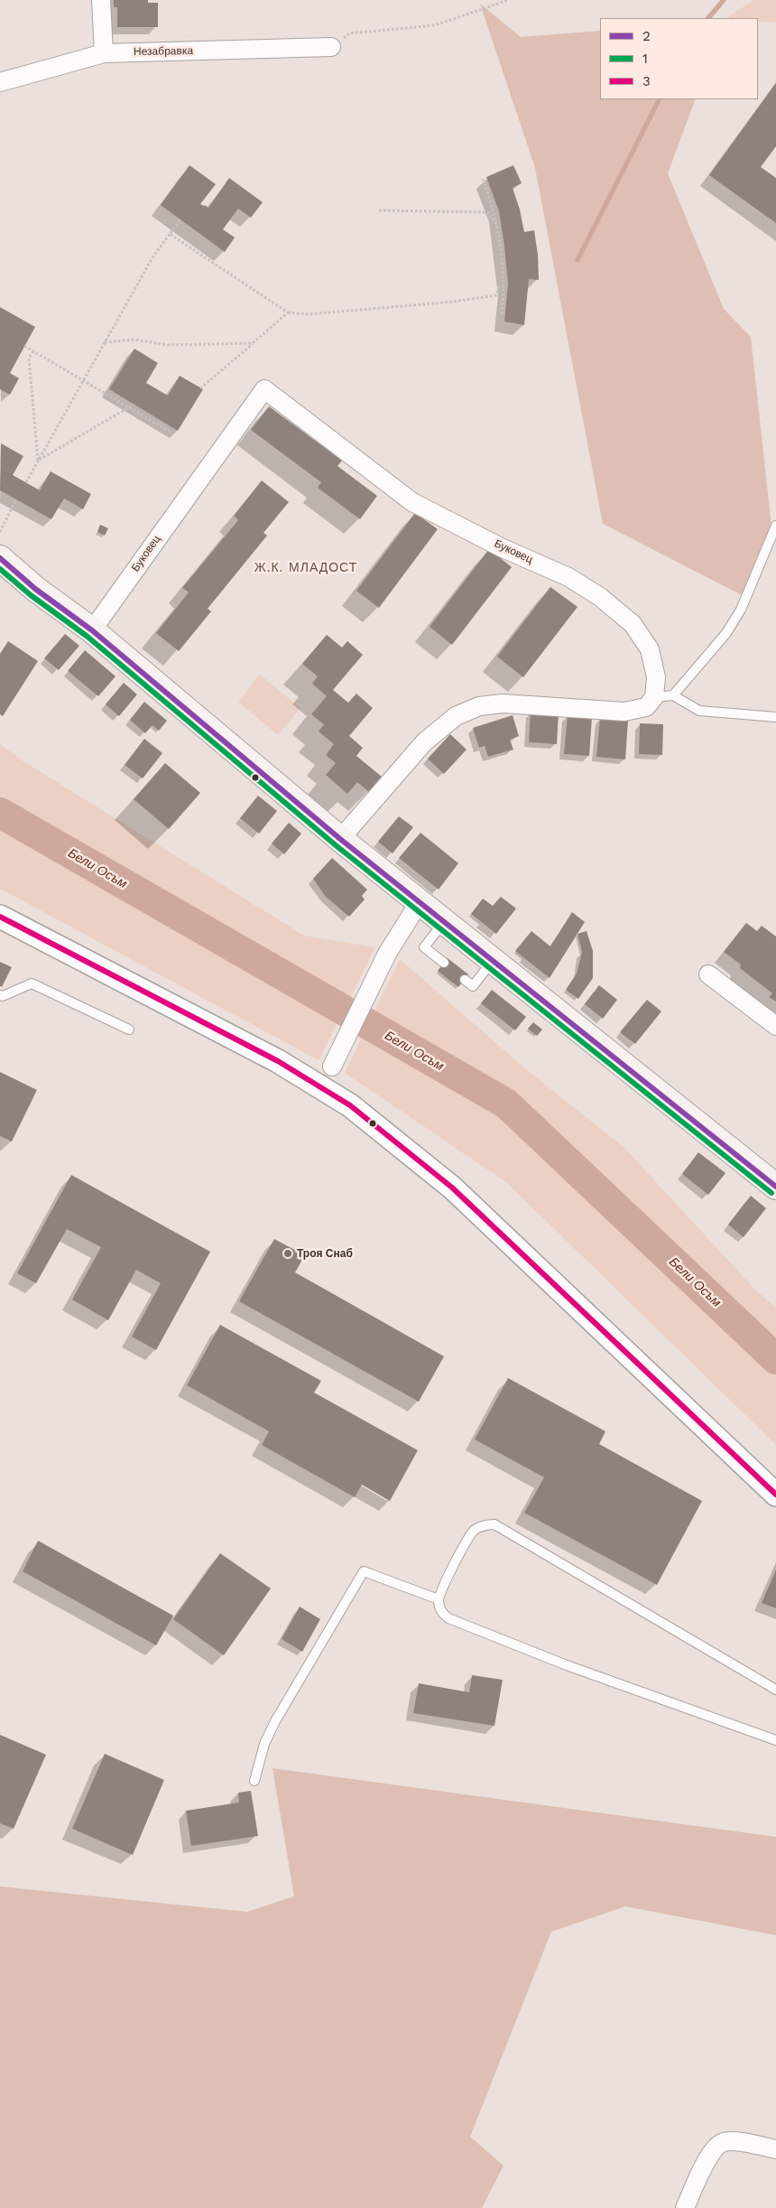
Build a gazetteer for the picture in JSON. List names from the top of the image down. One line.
{"streets":{"street":["Незабравка","Буковец"]},"districts":["Ж.К. МЛАДОСТ"],"water":["Бели Осъм"],"places":["Троя Снаб"],"lines":["transit line 2","transit line 1","transit line 3"],"legend":["2","1","3"]}
